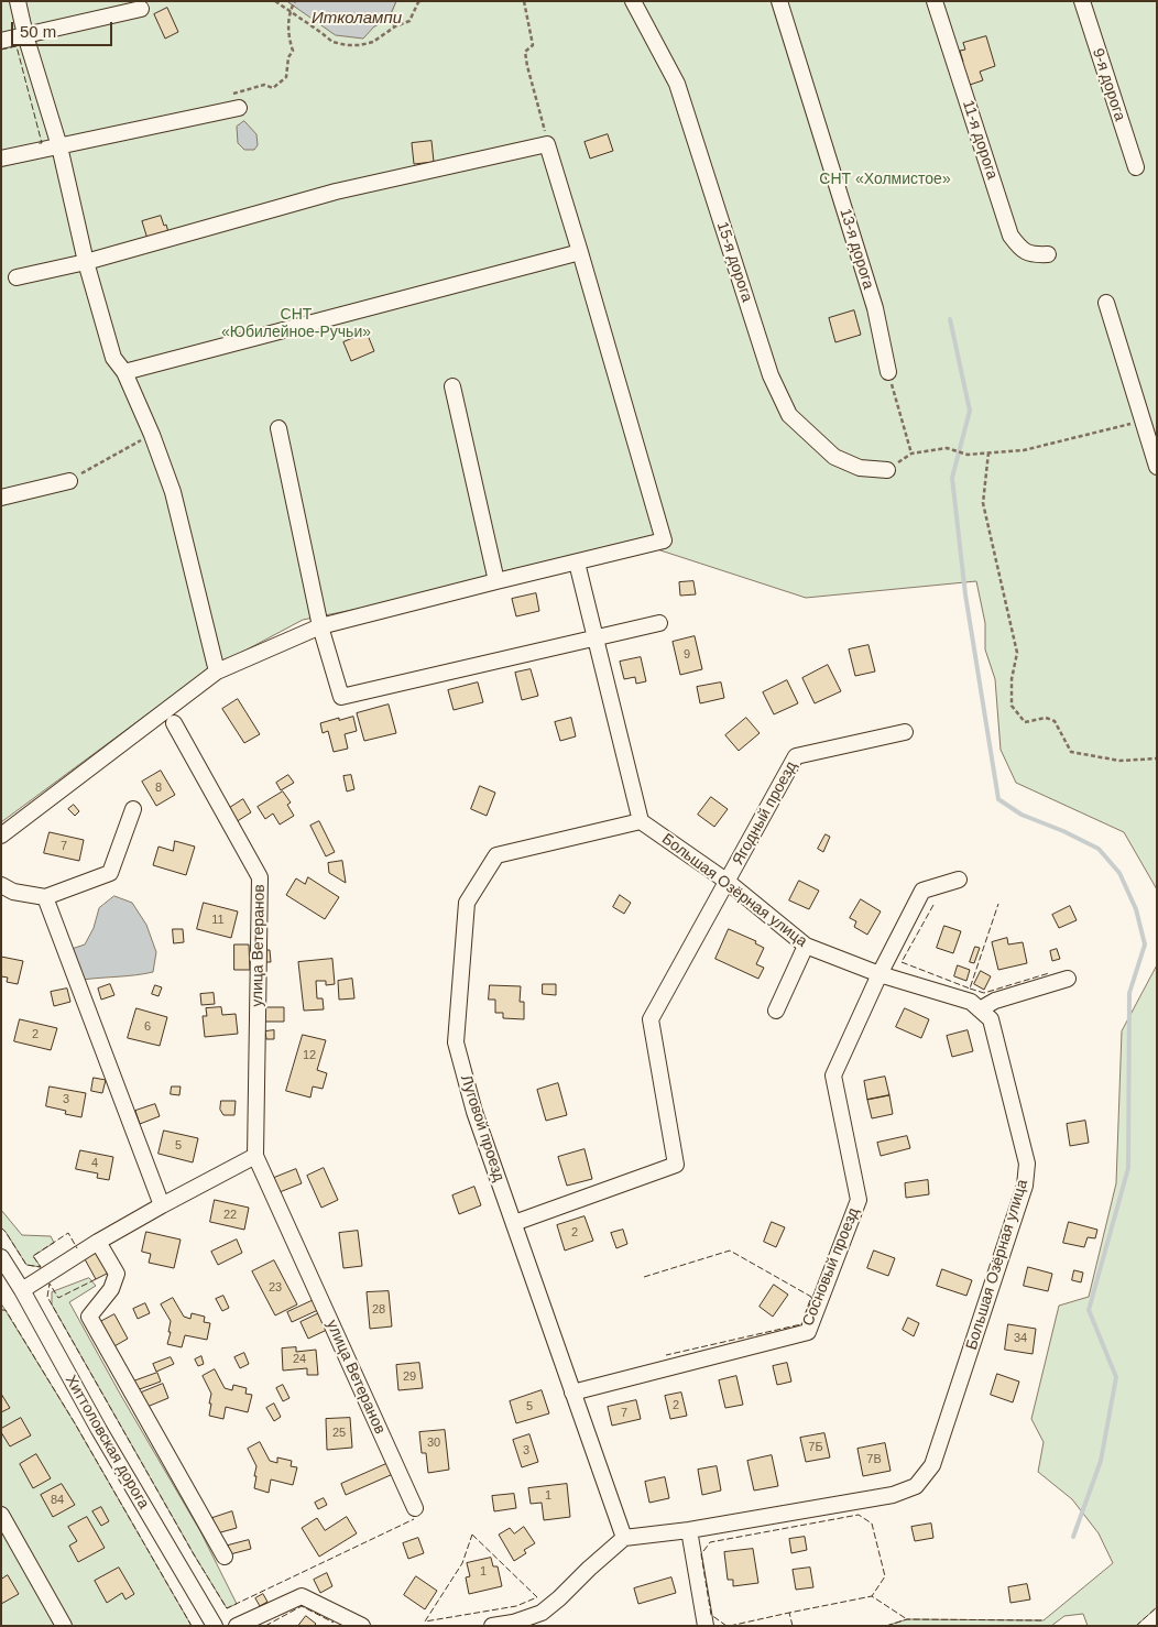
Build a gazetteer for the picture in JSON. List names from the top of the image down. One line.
{"streets":{"street":["9-я дорога","11-я дорога","13-я дорога","15-я дорога","Ягодный проезд","Большая Озёрная улица","улица Ветеранов","Луговой проезд","Сосновый проезд","Хиттоловская дорога"]},"crossings":[["Ягодный проезд","Большая Озёрная улица"],["Ягодный проезд","Луговой проезд"],["Большая Озёрная улица","Луговой проезд"],["Большая Озёрная улица","Сосновый проезд"],["Луговой проезд","Сосновый проезд"]],"water":["Итколампи"],"parks":["СНТ «Холмистое»","СНТ «Юбилейное-Ручьи»"],"house_numbers":["9","8","7","11","6","2","12","3","5","4","22","2","23","28","34","24","29","2","5","7","25","30","7Б","3","7В","1","84","1"],"scale_bar":"50 m"}
